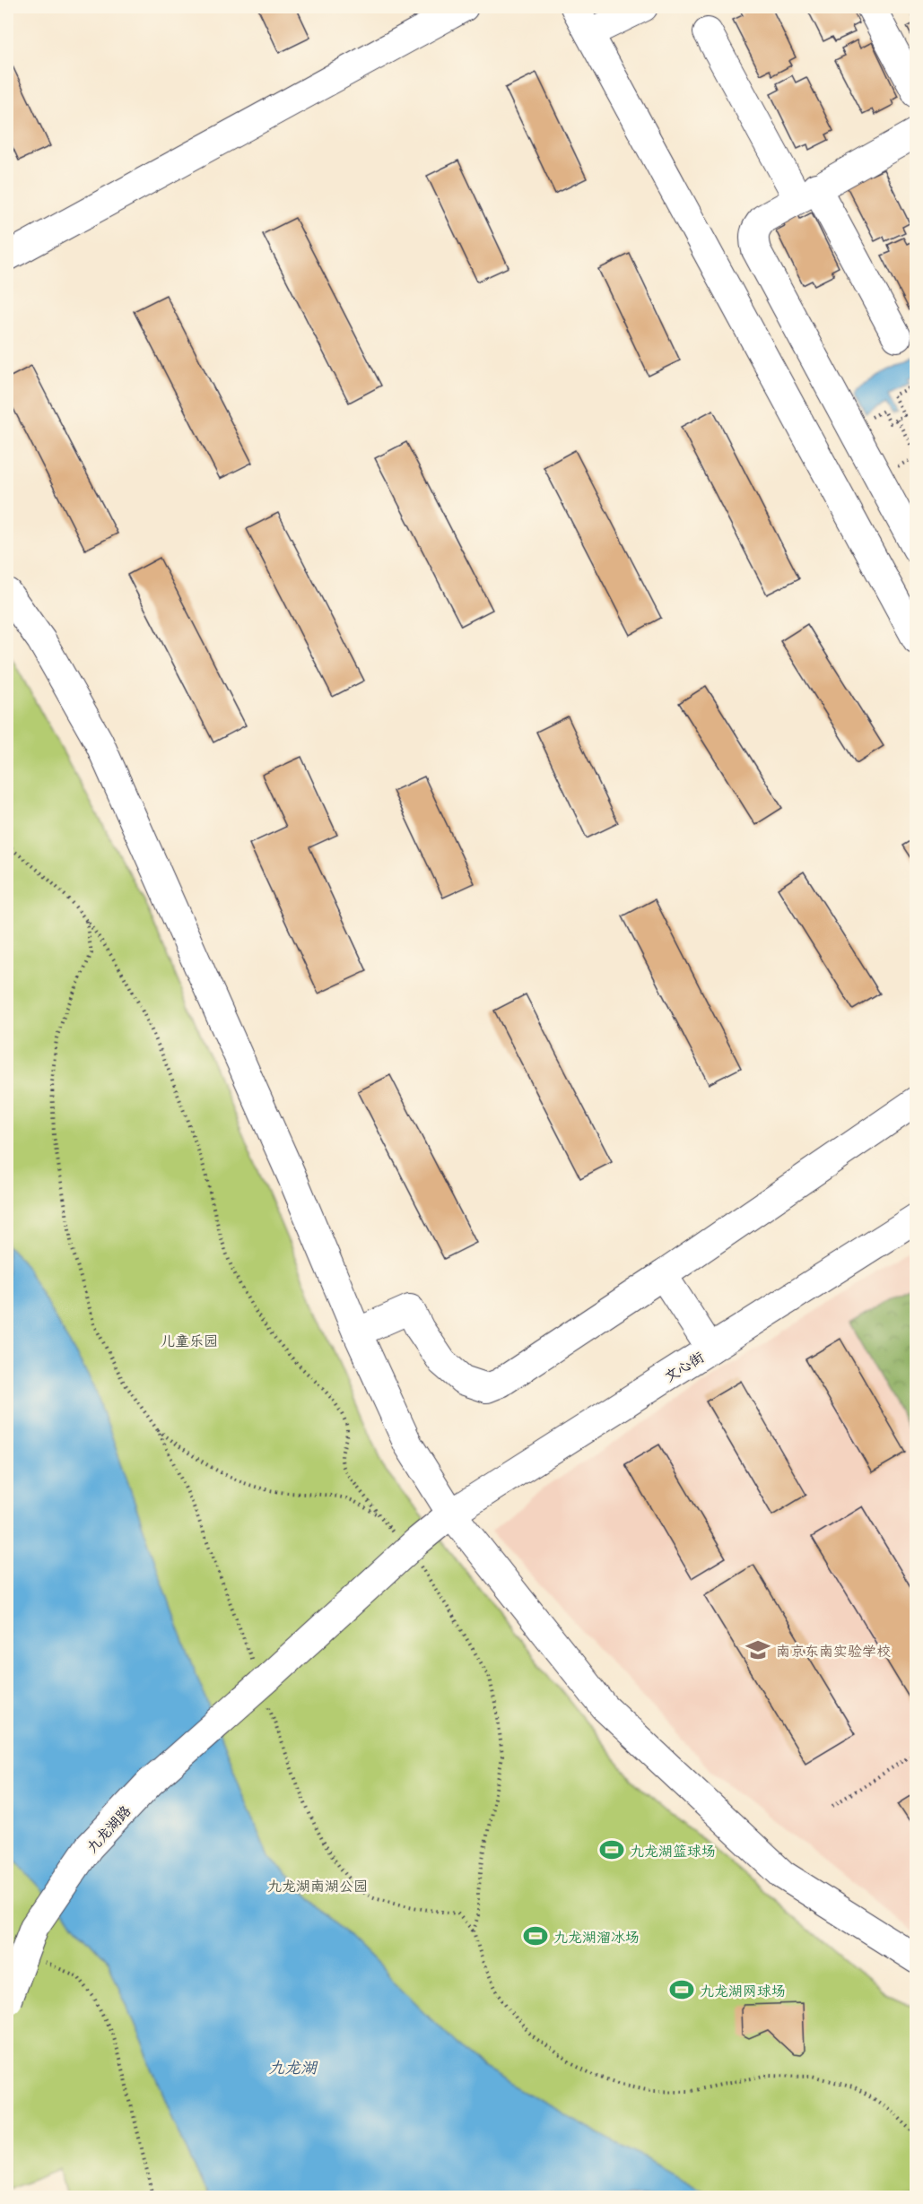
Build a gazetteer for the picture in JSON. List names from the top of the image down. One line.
{"streets":{"street":["文心街","九龙湖路"]},"crossings":[["文心街","九龙湖路"]],"water":["九龙湖"],"parks":["儿童乐园","九龙湖南湖公园"],"places":{"school or university":["南京东南实验学校"],"sports":["九龙湖篮球场","九龙湖溜冰场","九龙湖网球场"]}}
